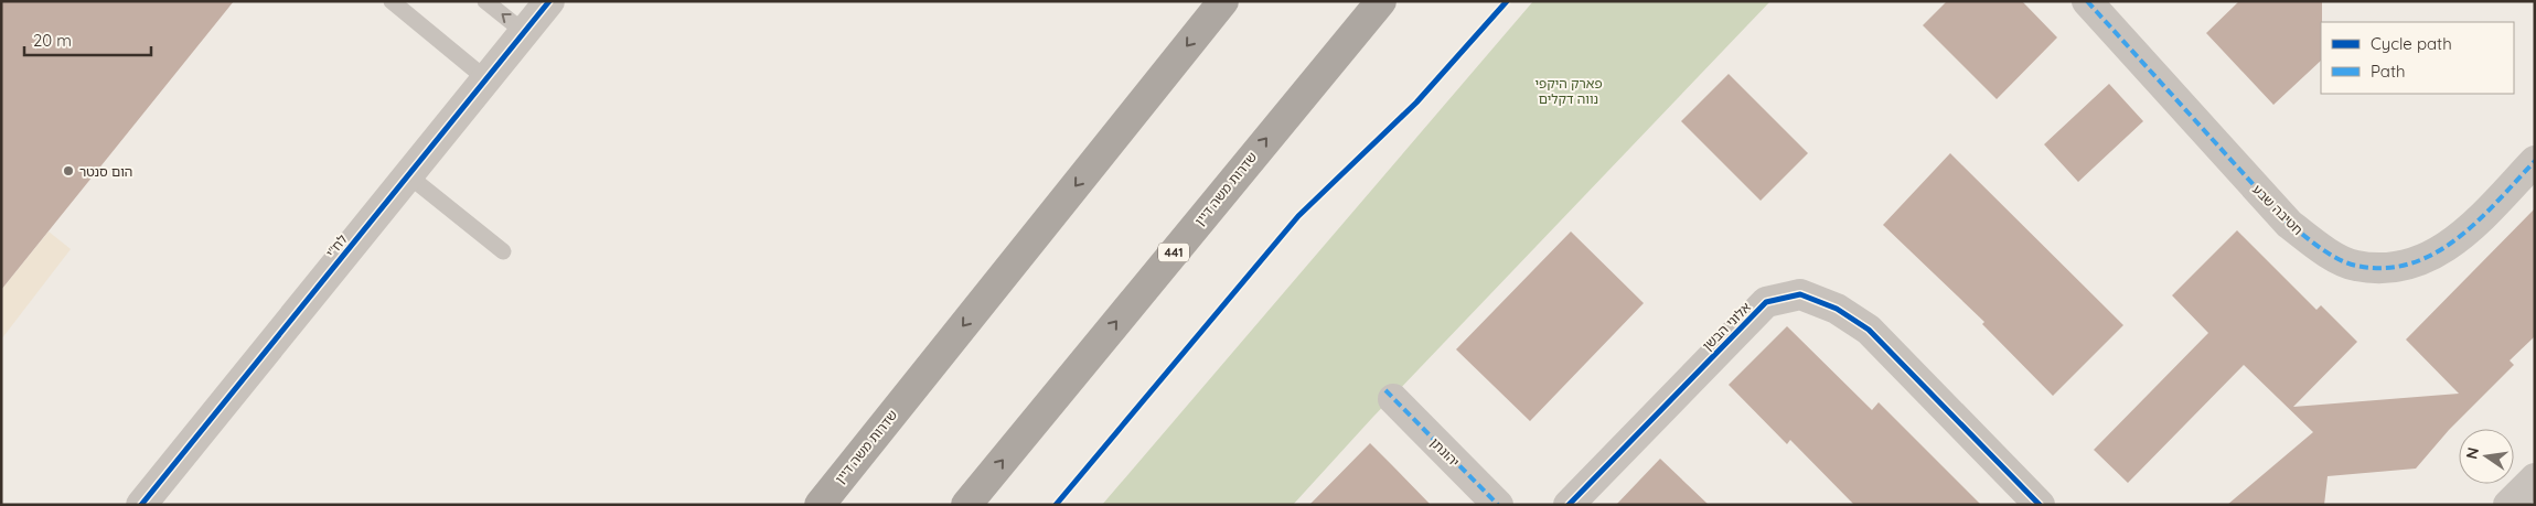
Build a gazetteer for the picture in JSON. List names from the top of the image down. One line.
{"streets":{"main road":["שדרות משה דיין","441"],"street":["חטיבה שבע","לח\"י","אלוני הבשן","יהונתן"]},"parks":["פארק היקפי נווה דקלים"],"places":["הום סנטר"],"legend":["Cycle path","Path"],"scale_bar":"20 m","north":"left"}
